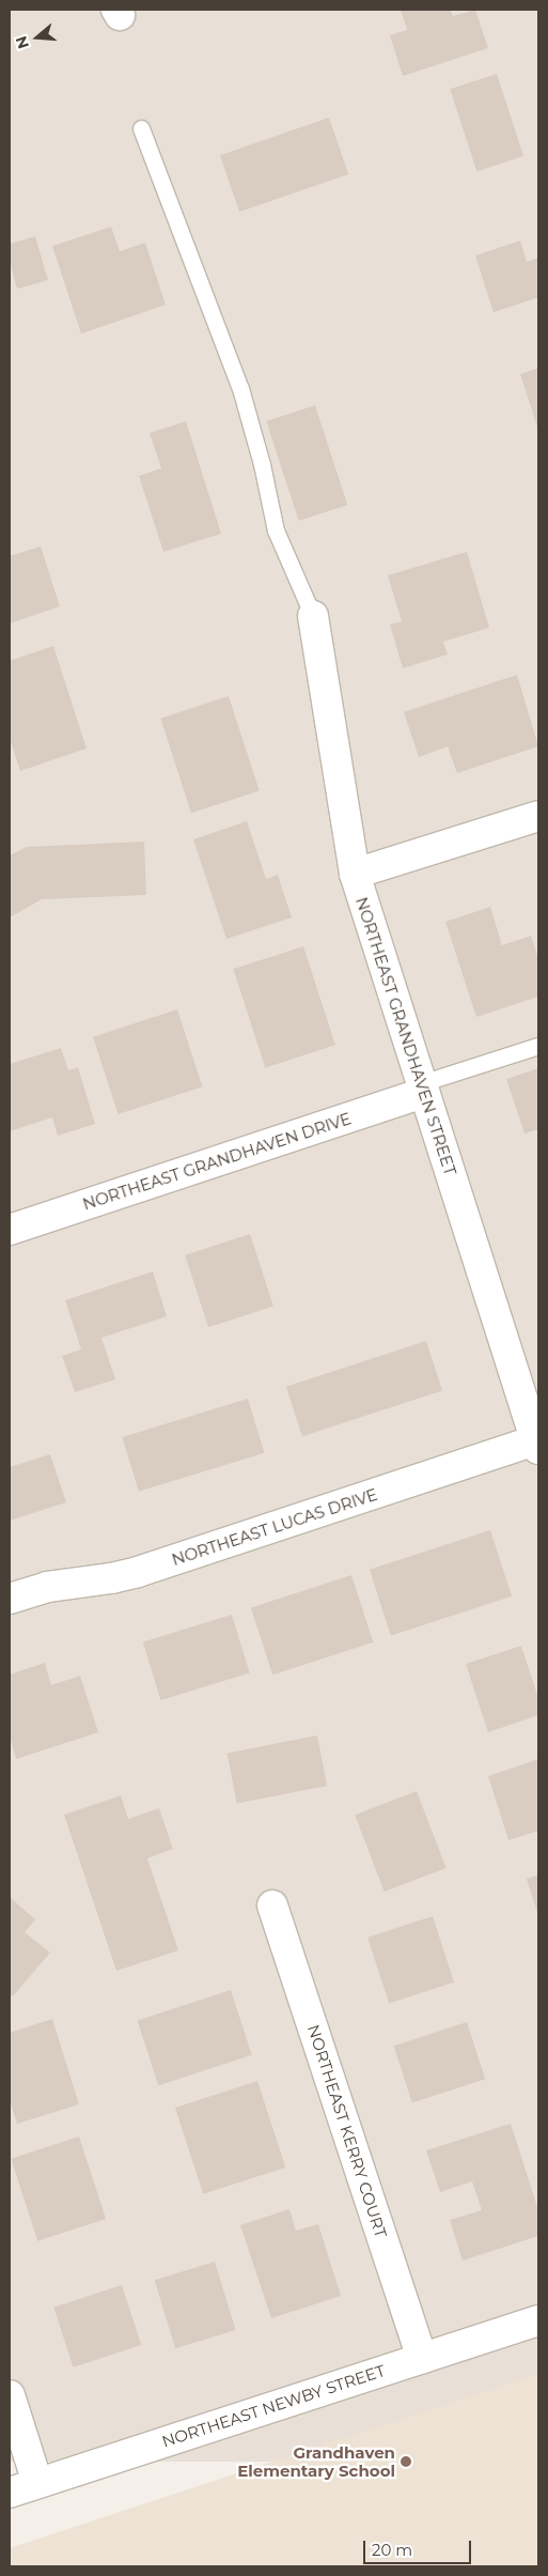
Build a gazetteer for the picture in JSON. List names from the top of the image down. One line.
{"streets":{"street":["NORTHEAST GRANDHAVEN STREET","NORTHEAST GRANDHAVEN DRIVE","NORTHEAST LUCAS DRIVE","NORTHEAST KERRY COURT","NORTHEAST NEWBY STREET"]},"crossings":[["NORTHEAST GRANDHAVEN STREET","NORTHEAST GRANDHAVEN DRIVE"],["NORTHEAST GRANDHAVEN STREET","NORTHEAST LUCAS DRIVE"],["NORTHEAST KERRY COURT","NORTHEAST NEWBY STREET"]],"places":["Grandhaven Elementary School"],"scale_bar":"20 m","north":"left"}
